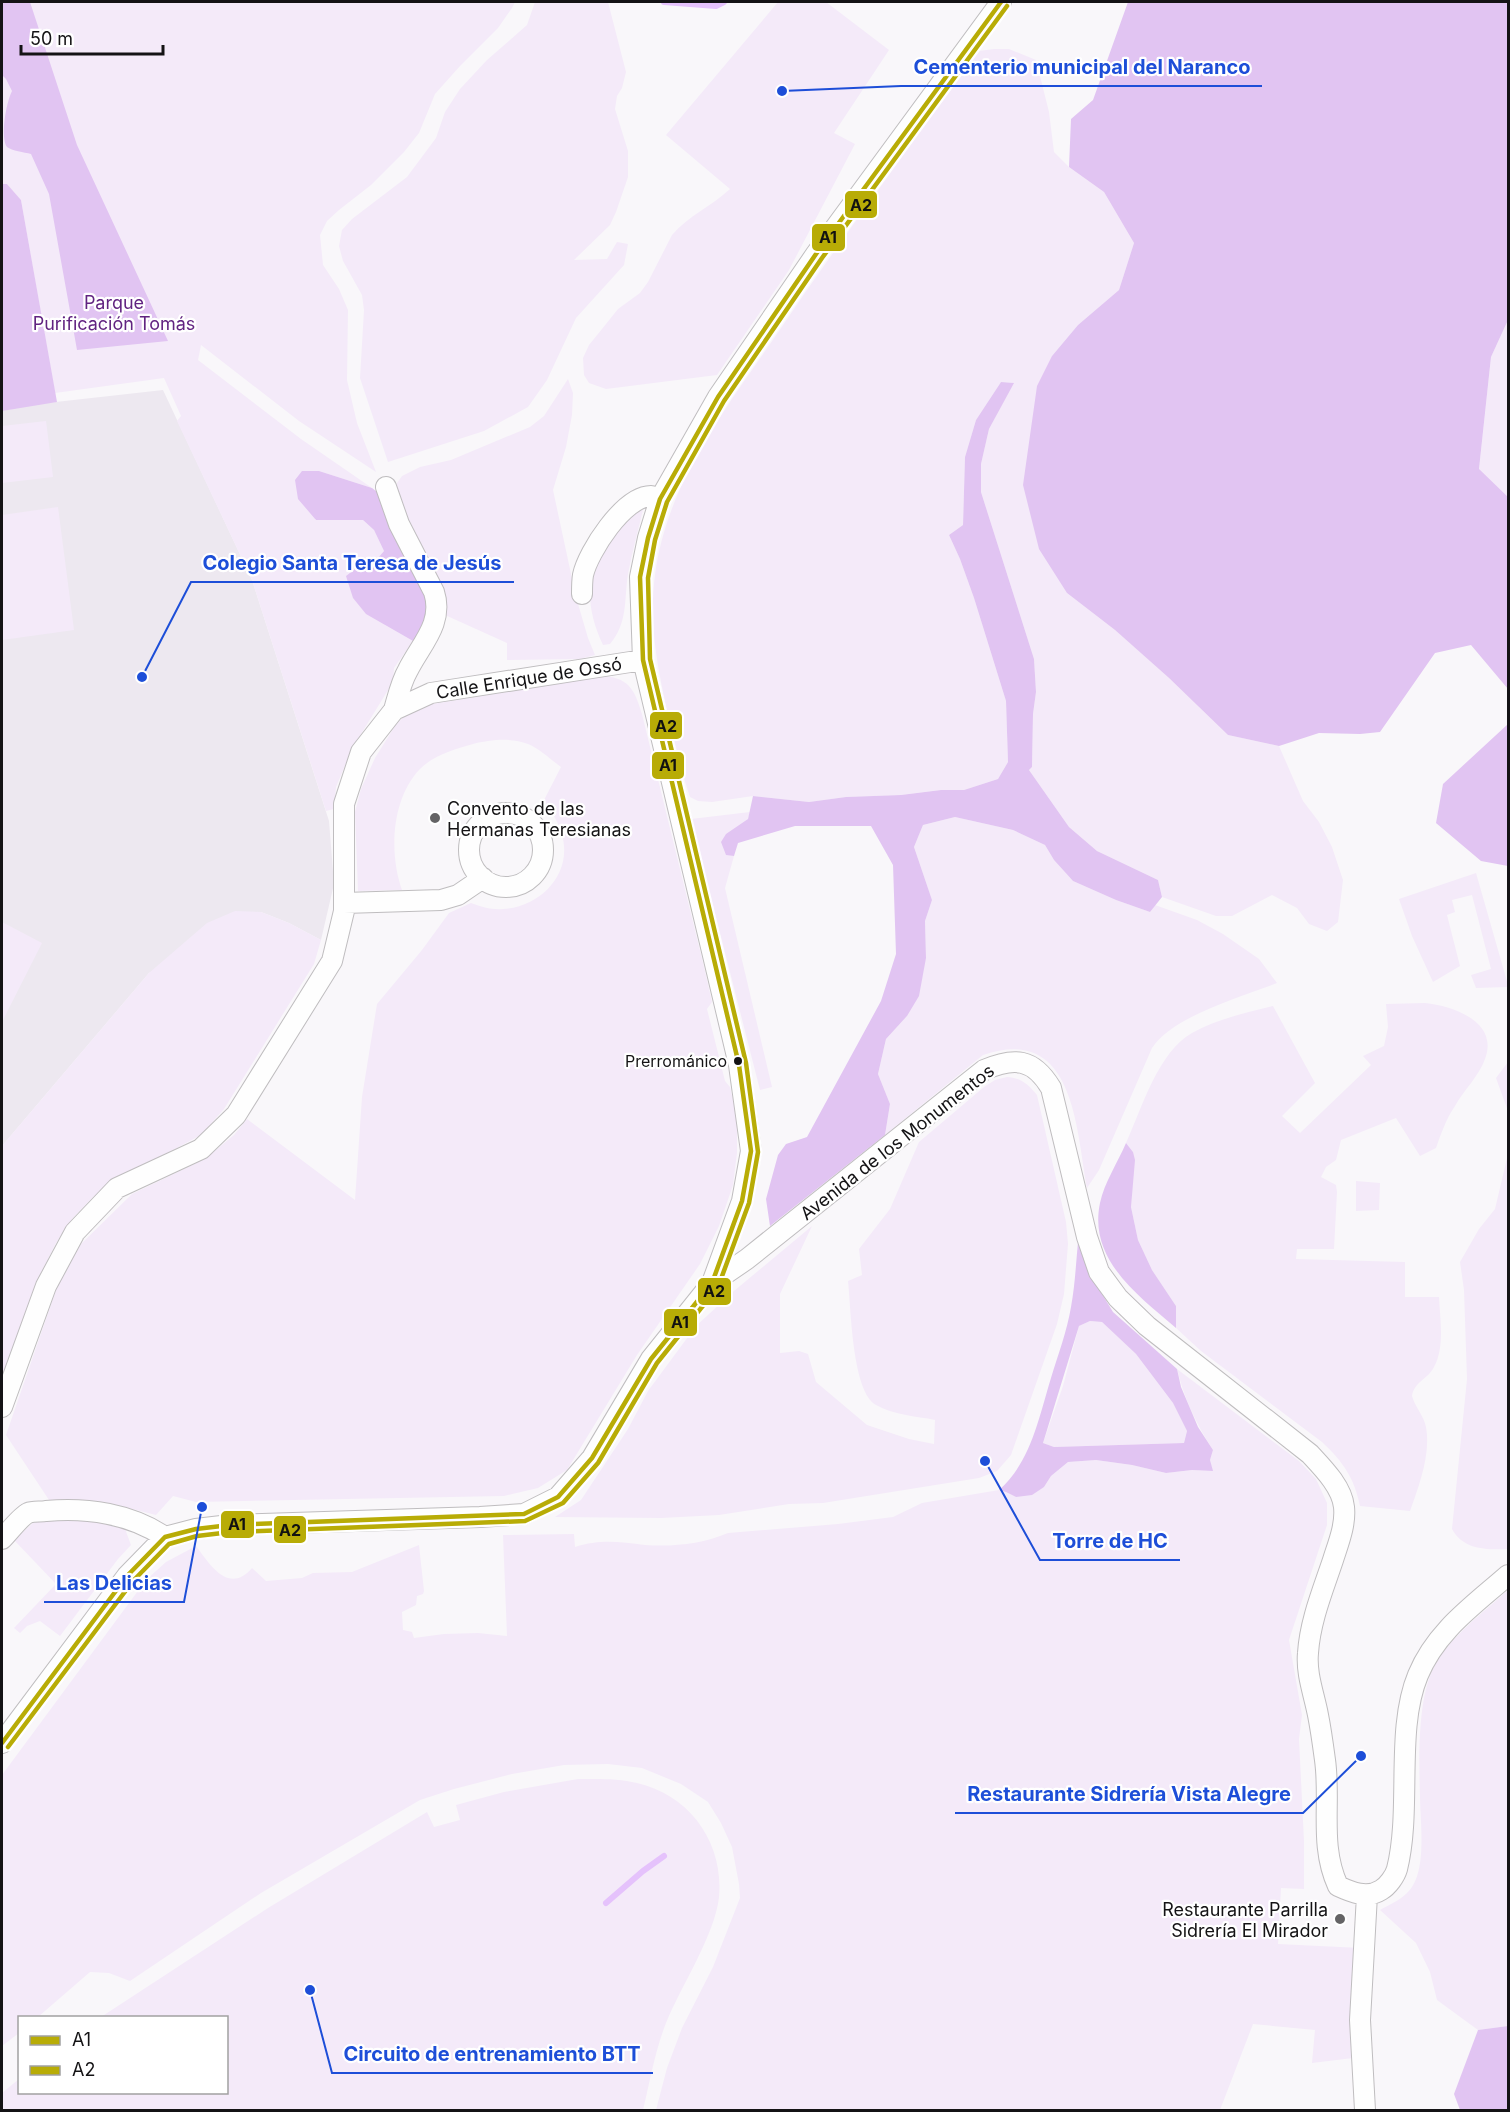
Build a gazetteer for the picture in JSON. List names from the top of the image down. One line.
{"streets":{"street":["Calle Enrique de Ossó","Avenida de los Monumentos"]},"parks":["Parque Purificación Tomás"],"places":["Cementerio municipal del Naranco","Colegio Santa Teresa de Jesús","Convento de las Hermanas Teresianas","Prerrománico","Torre de HC","Las Delicias","Restaurante Sidrería Vista Alegre","Restaurante Parrilla Sidrería El Mirador","Circuito de entrenamiento BTT"],"lines":["transit line A1","transit line A2"],"legend":["A1","A2"],"scale_bar":"50 m"}
